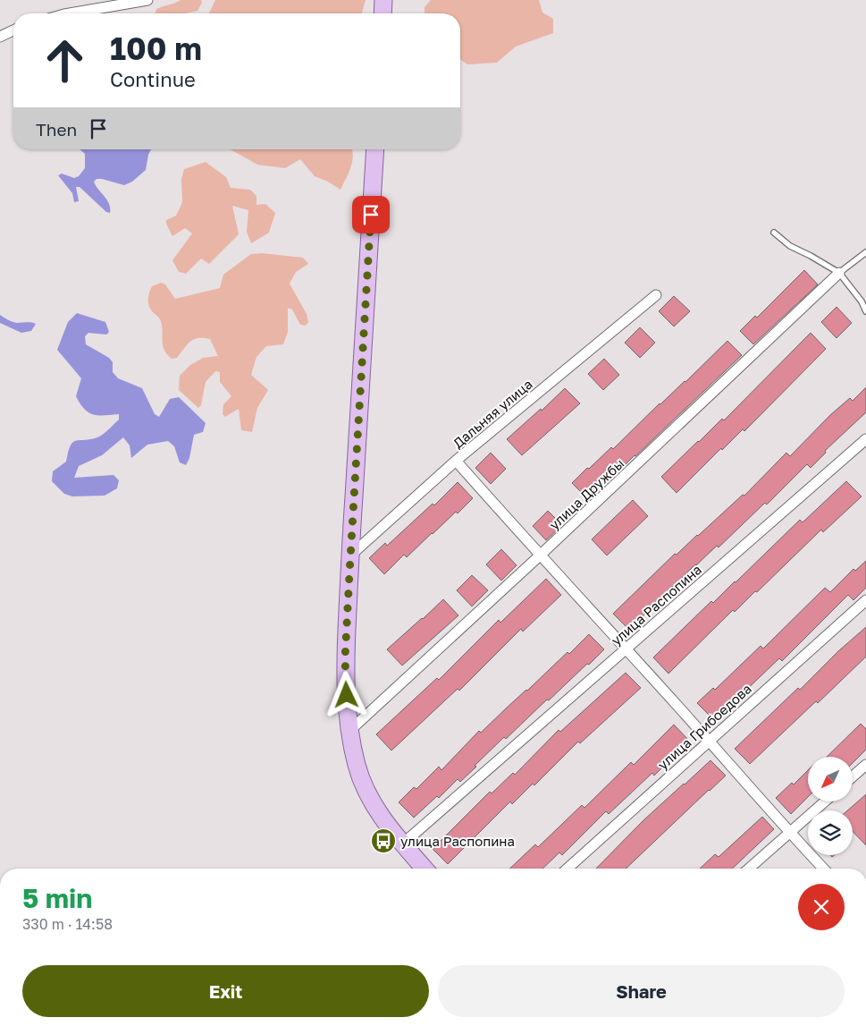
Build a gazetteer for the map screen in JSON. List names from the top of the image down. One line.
{"streets":{"street":["Дальняя улица","улица Дружбы","улица Распопина","улица Грибоедова"]},"places":{"bus stop":["улица Распопина"]},"north":"bottom left","page":{"turn":["100 m","Continue"],"then":"Then","heading":["5 min","330 m · 14:58"],"buttons":["Exit","Share"]}}
